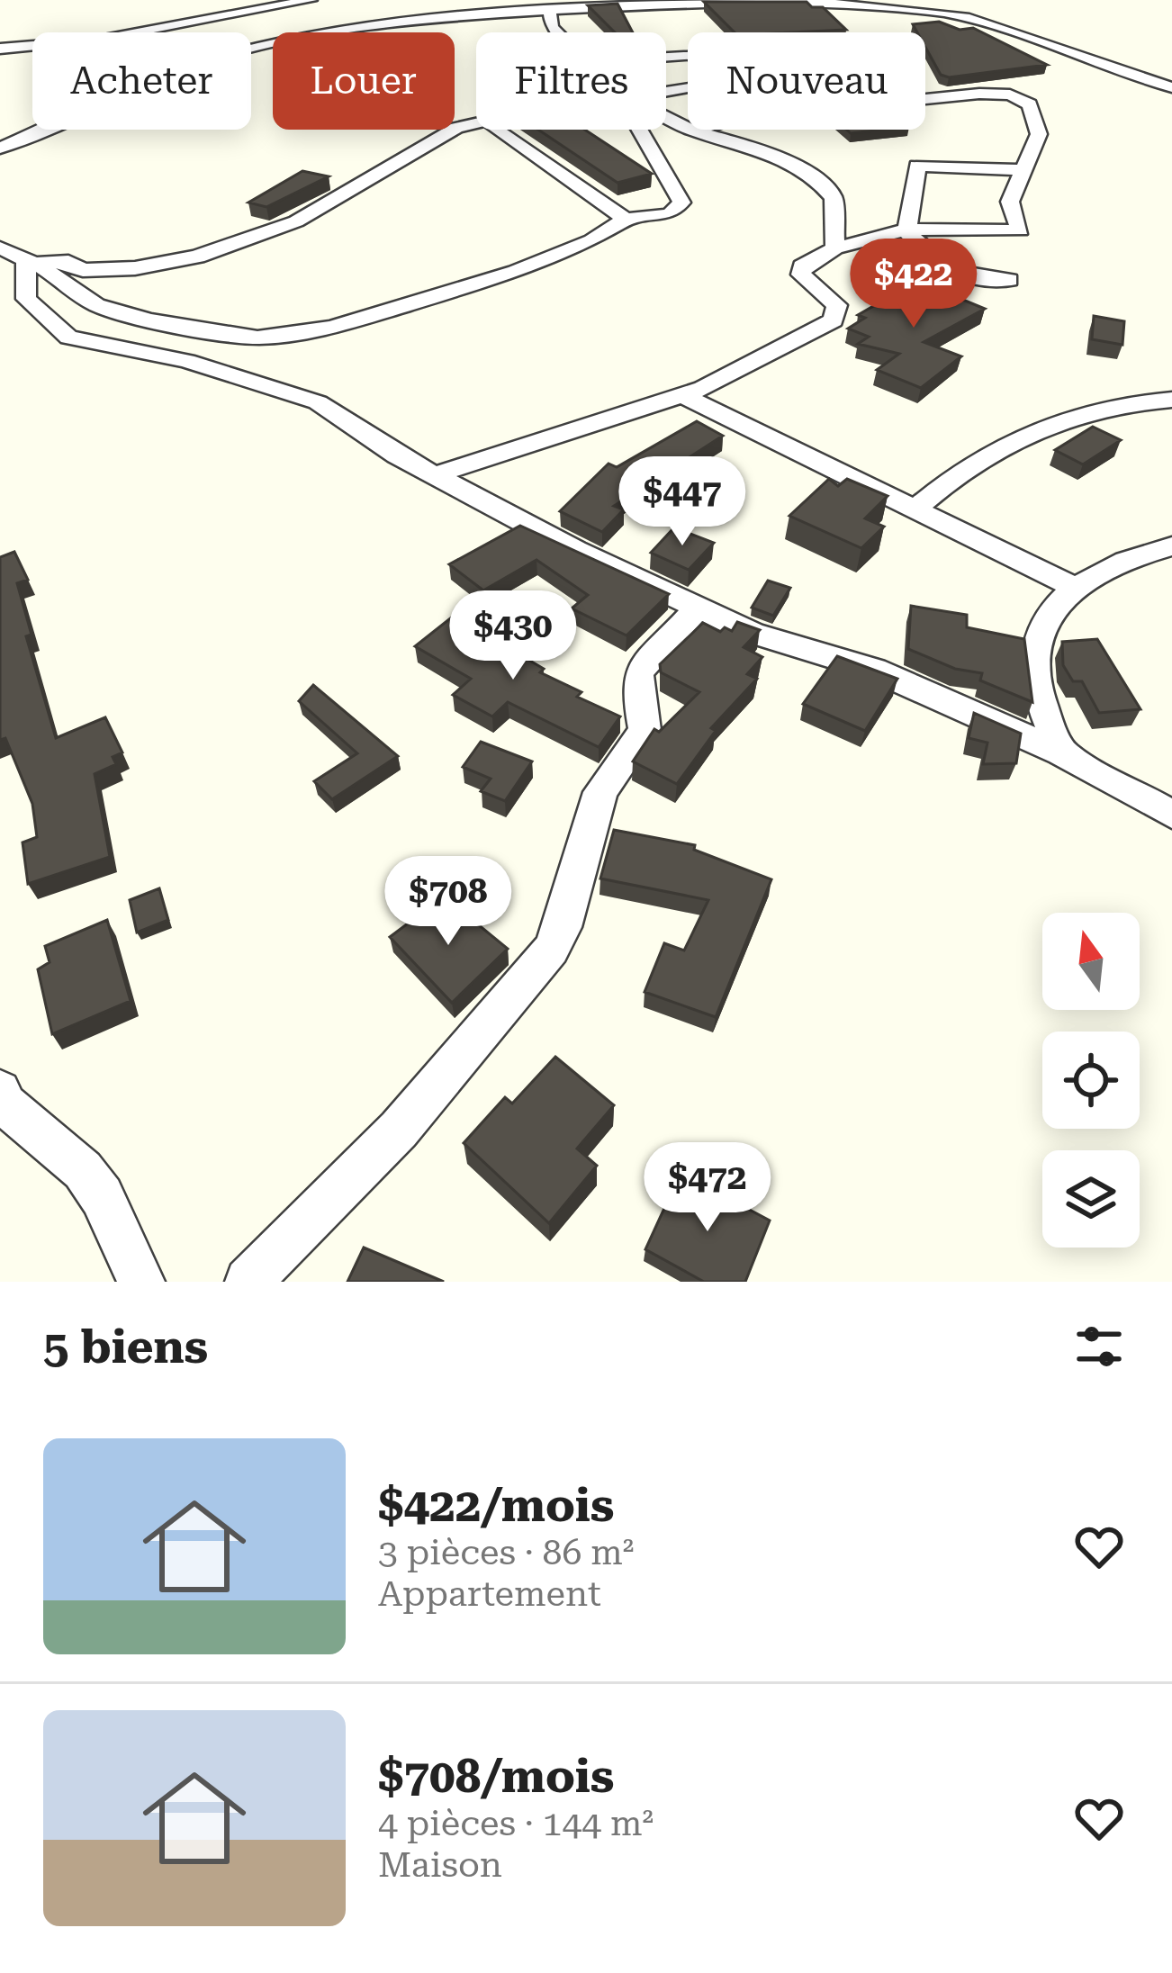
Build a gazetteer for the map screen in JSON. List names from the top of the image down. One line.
{"north":"top","page":{"chip":["Acheter","Louer","Filtres","Nouveau"],"price":["$422","$447","$430","$708","$472"],"heading":"5 biens","list":[{"name":"$422/mois","note":"3 pièces · 86 m² · Appartement"},{"name":"$708/mois","note":"4 pièces · 144 m² · Maison"}]}}
